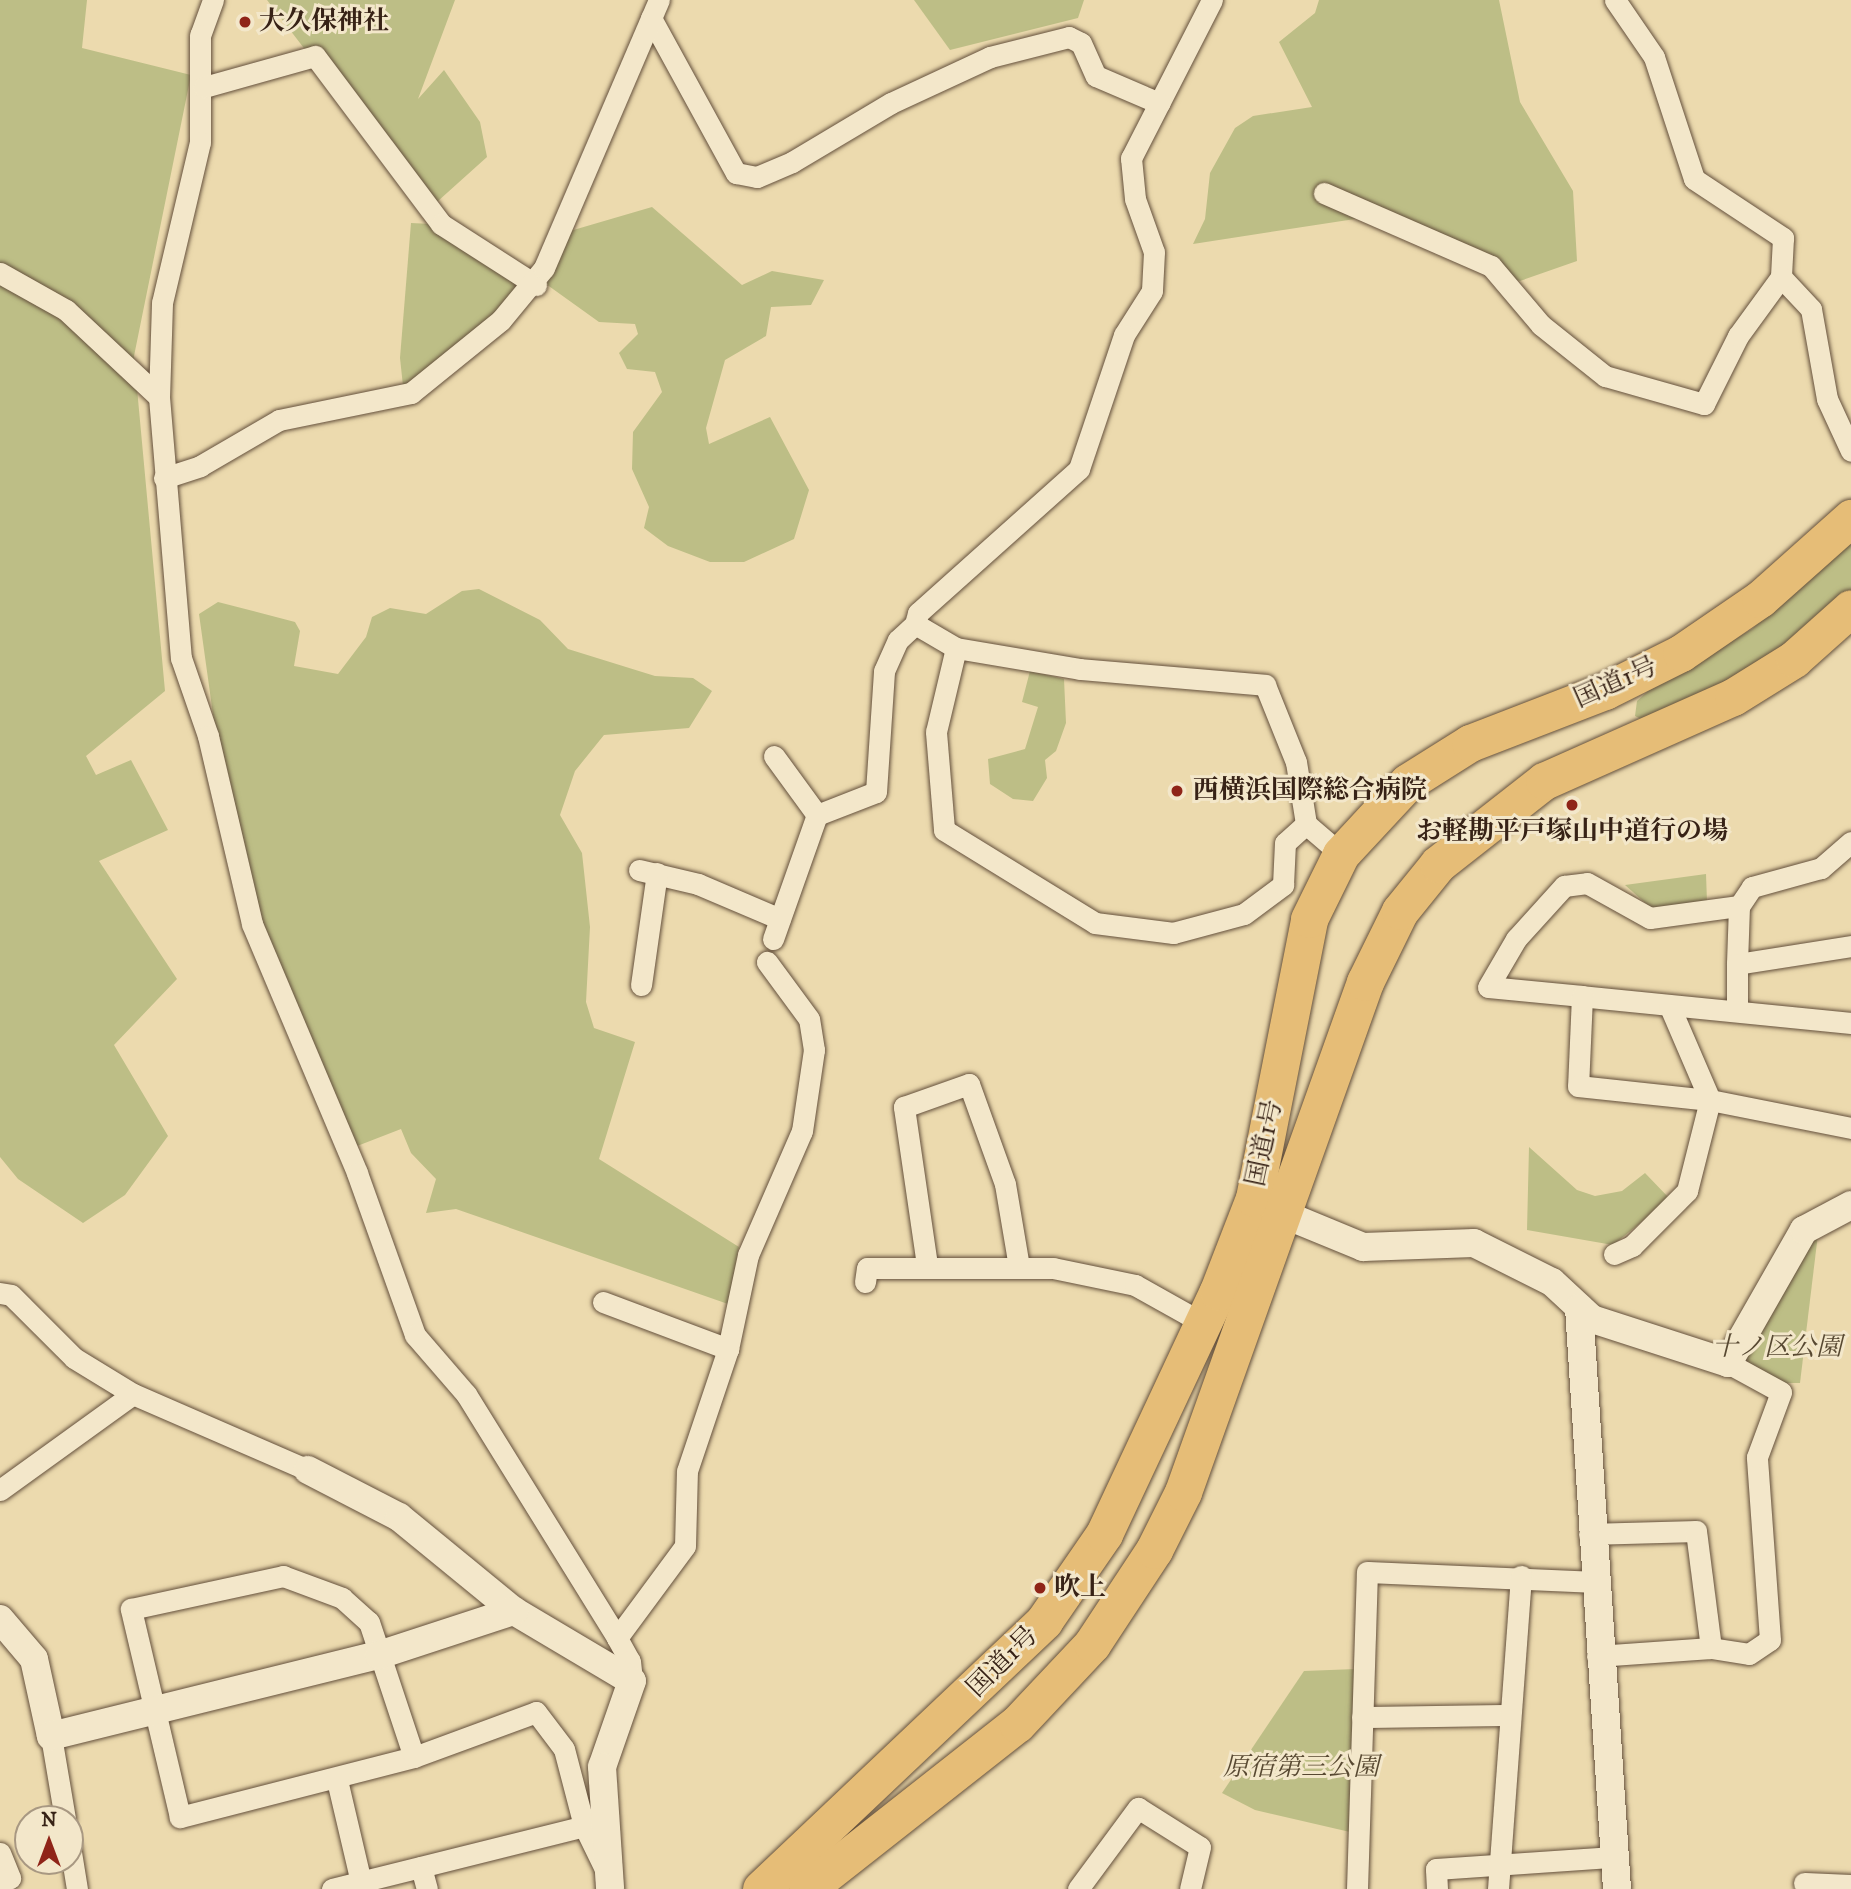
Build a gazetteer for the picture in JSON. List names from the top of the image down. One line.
{"streets":{"highway":["国道1号"]},"parks":["十ノ区公園","原宿第三公園"],"places":["大久保神社","西横浜国際総合病院","お軽勘平戸塚山中道行の場","吹上"],"north":"top"}
